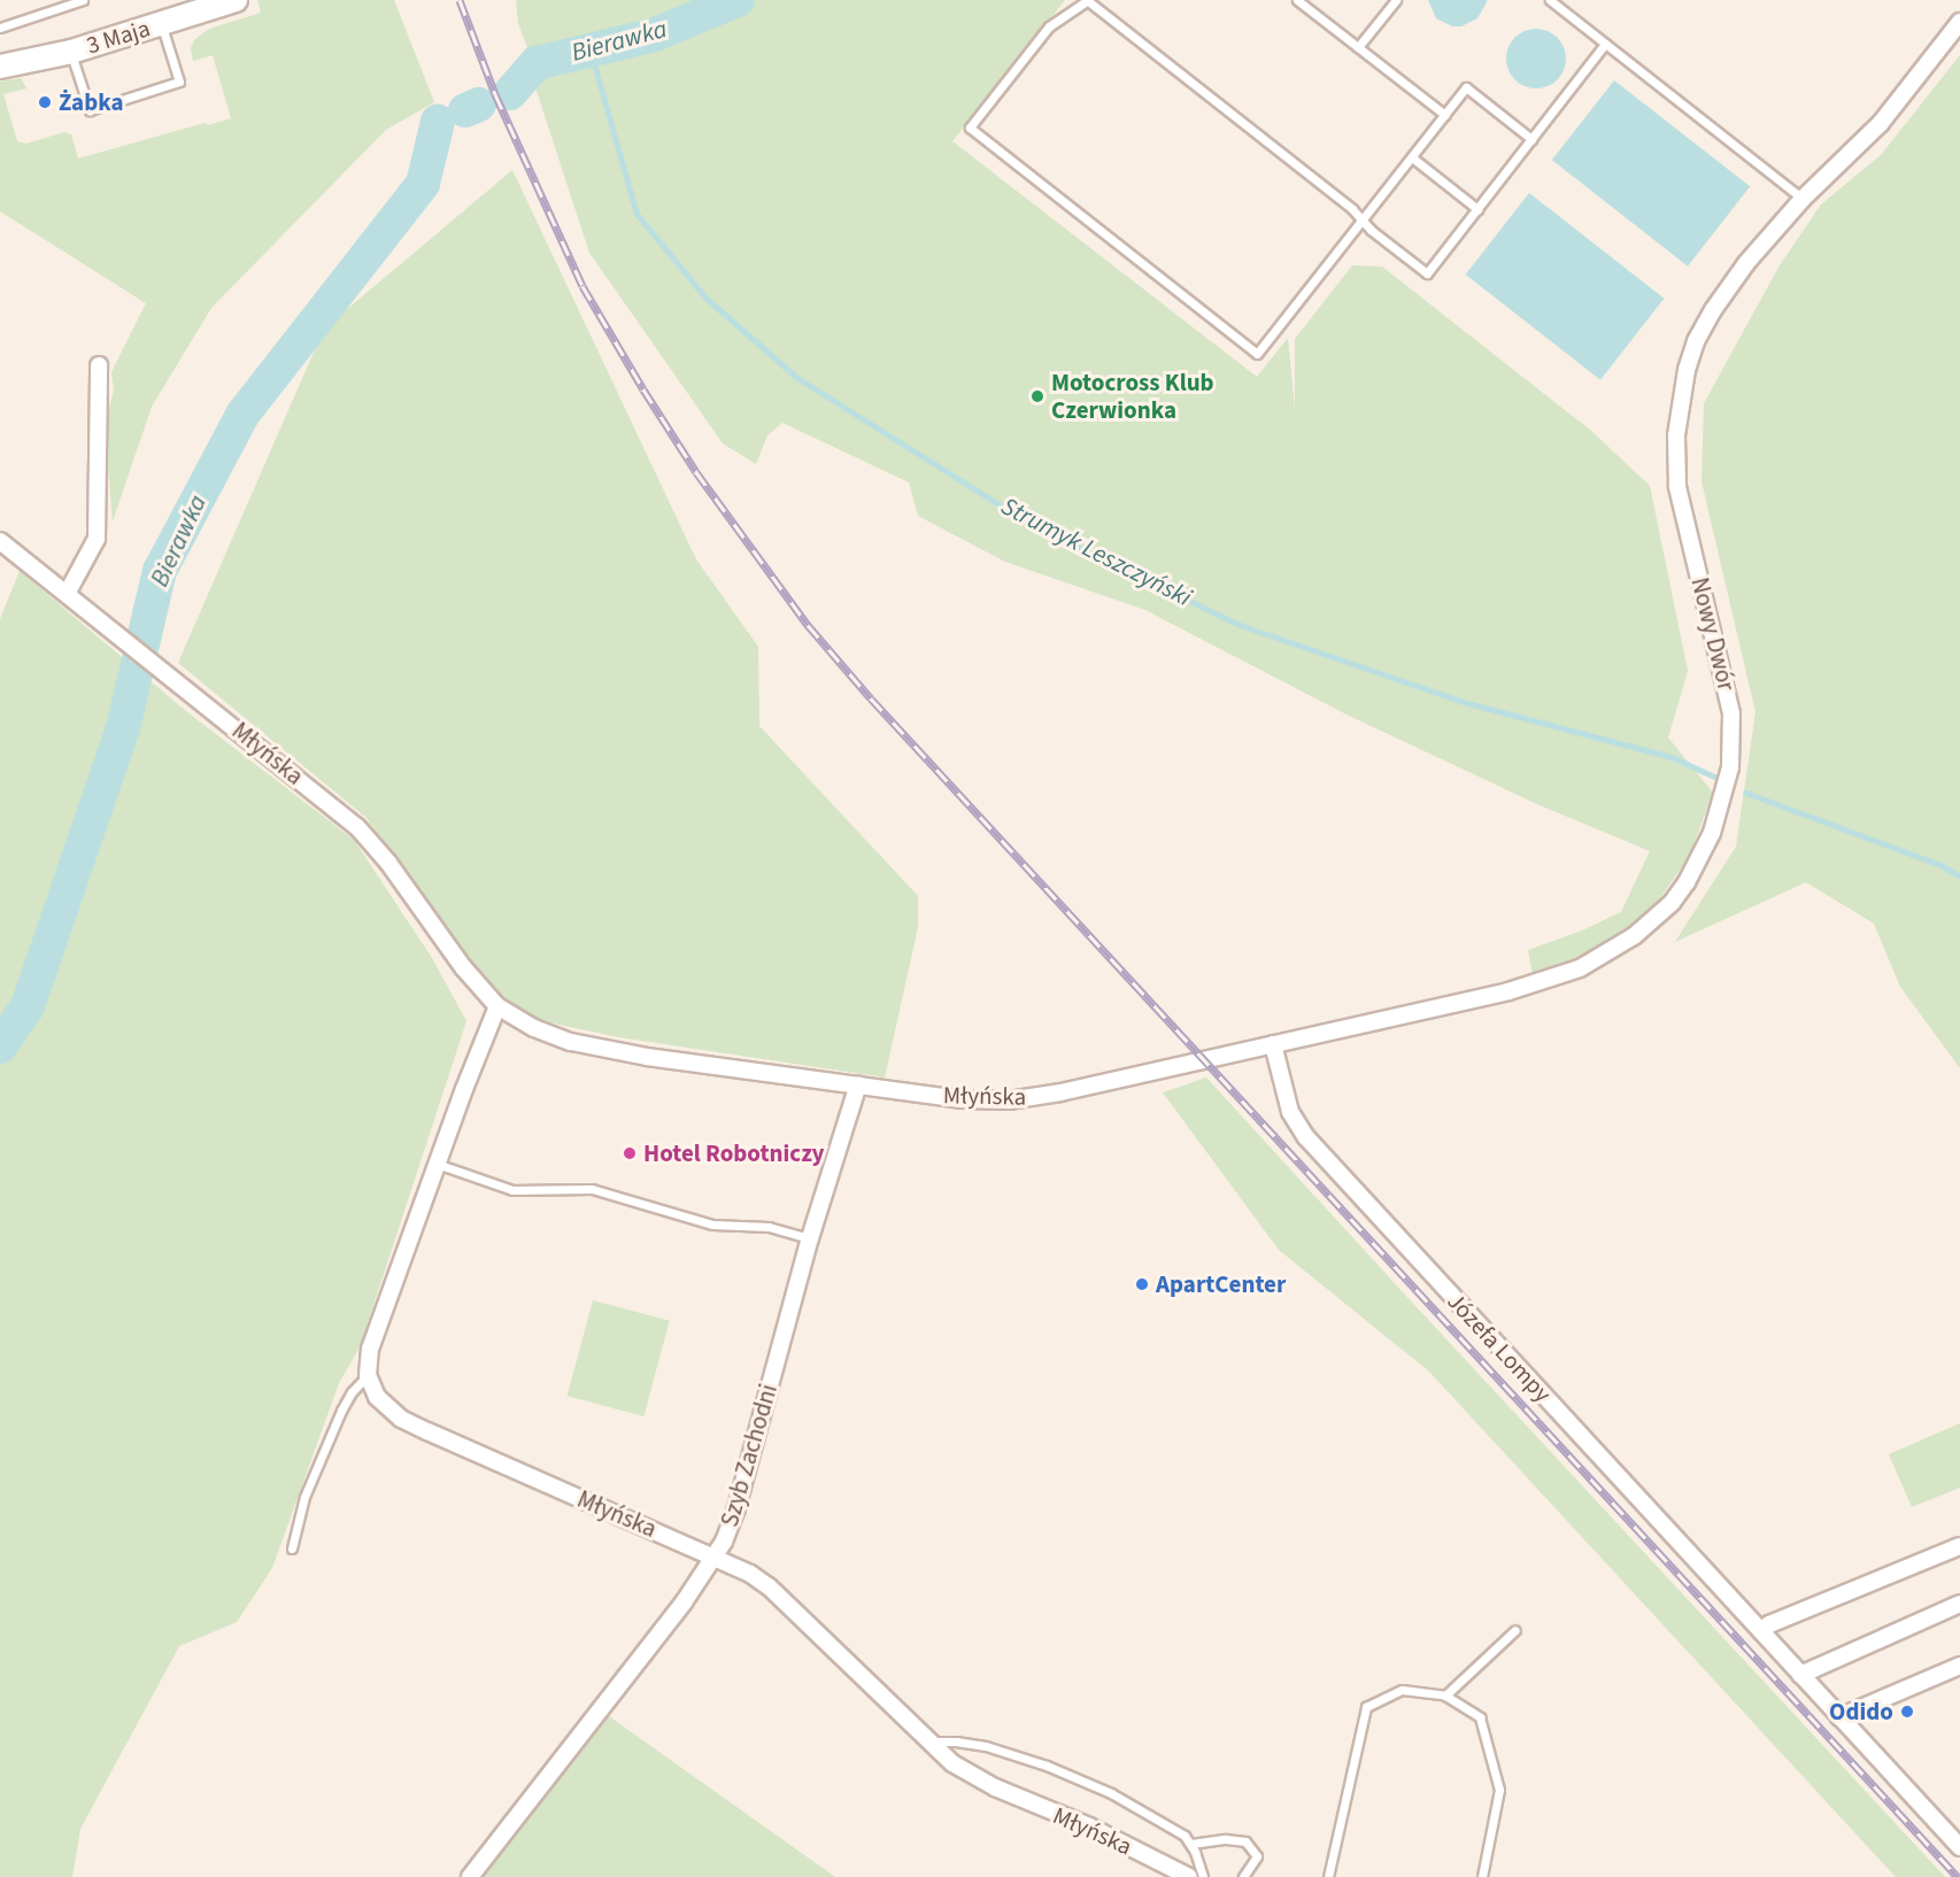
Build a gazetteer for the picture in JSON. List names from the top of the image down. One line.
{"streets":{"main road":["3 Maja"],"street":["Nowy Dwór","Młyńska","Józefa Lompy","Szyb Zachodni"]},"crossings":[["Nowy Dwór","Młyńska"],["Nowy Dwór","Józefa Lompy"],["Młyńska","Józefa Lompy"],["Młyńska","Szyb Zachodni"]],"water":["Bierawka","Strumyk Leszczyński"],"places":["Żabka","Motocross Klub Czerwionka","Hotel Robotniczy","ApartCenter","Odido"]}
